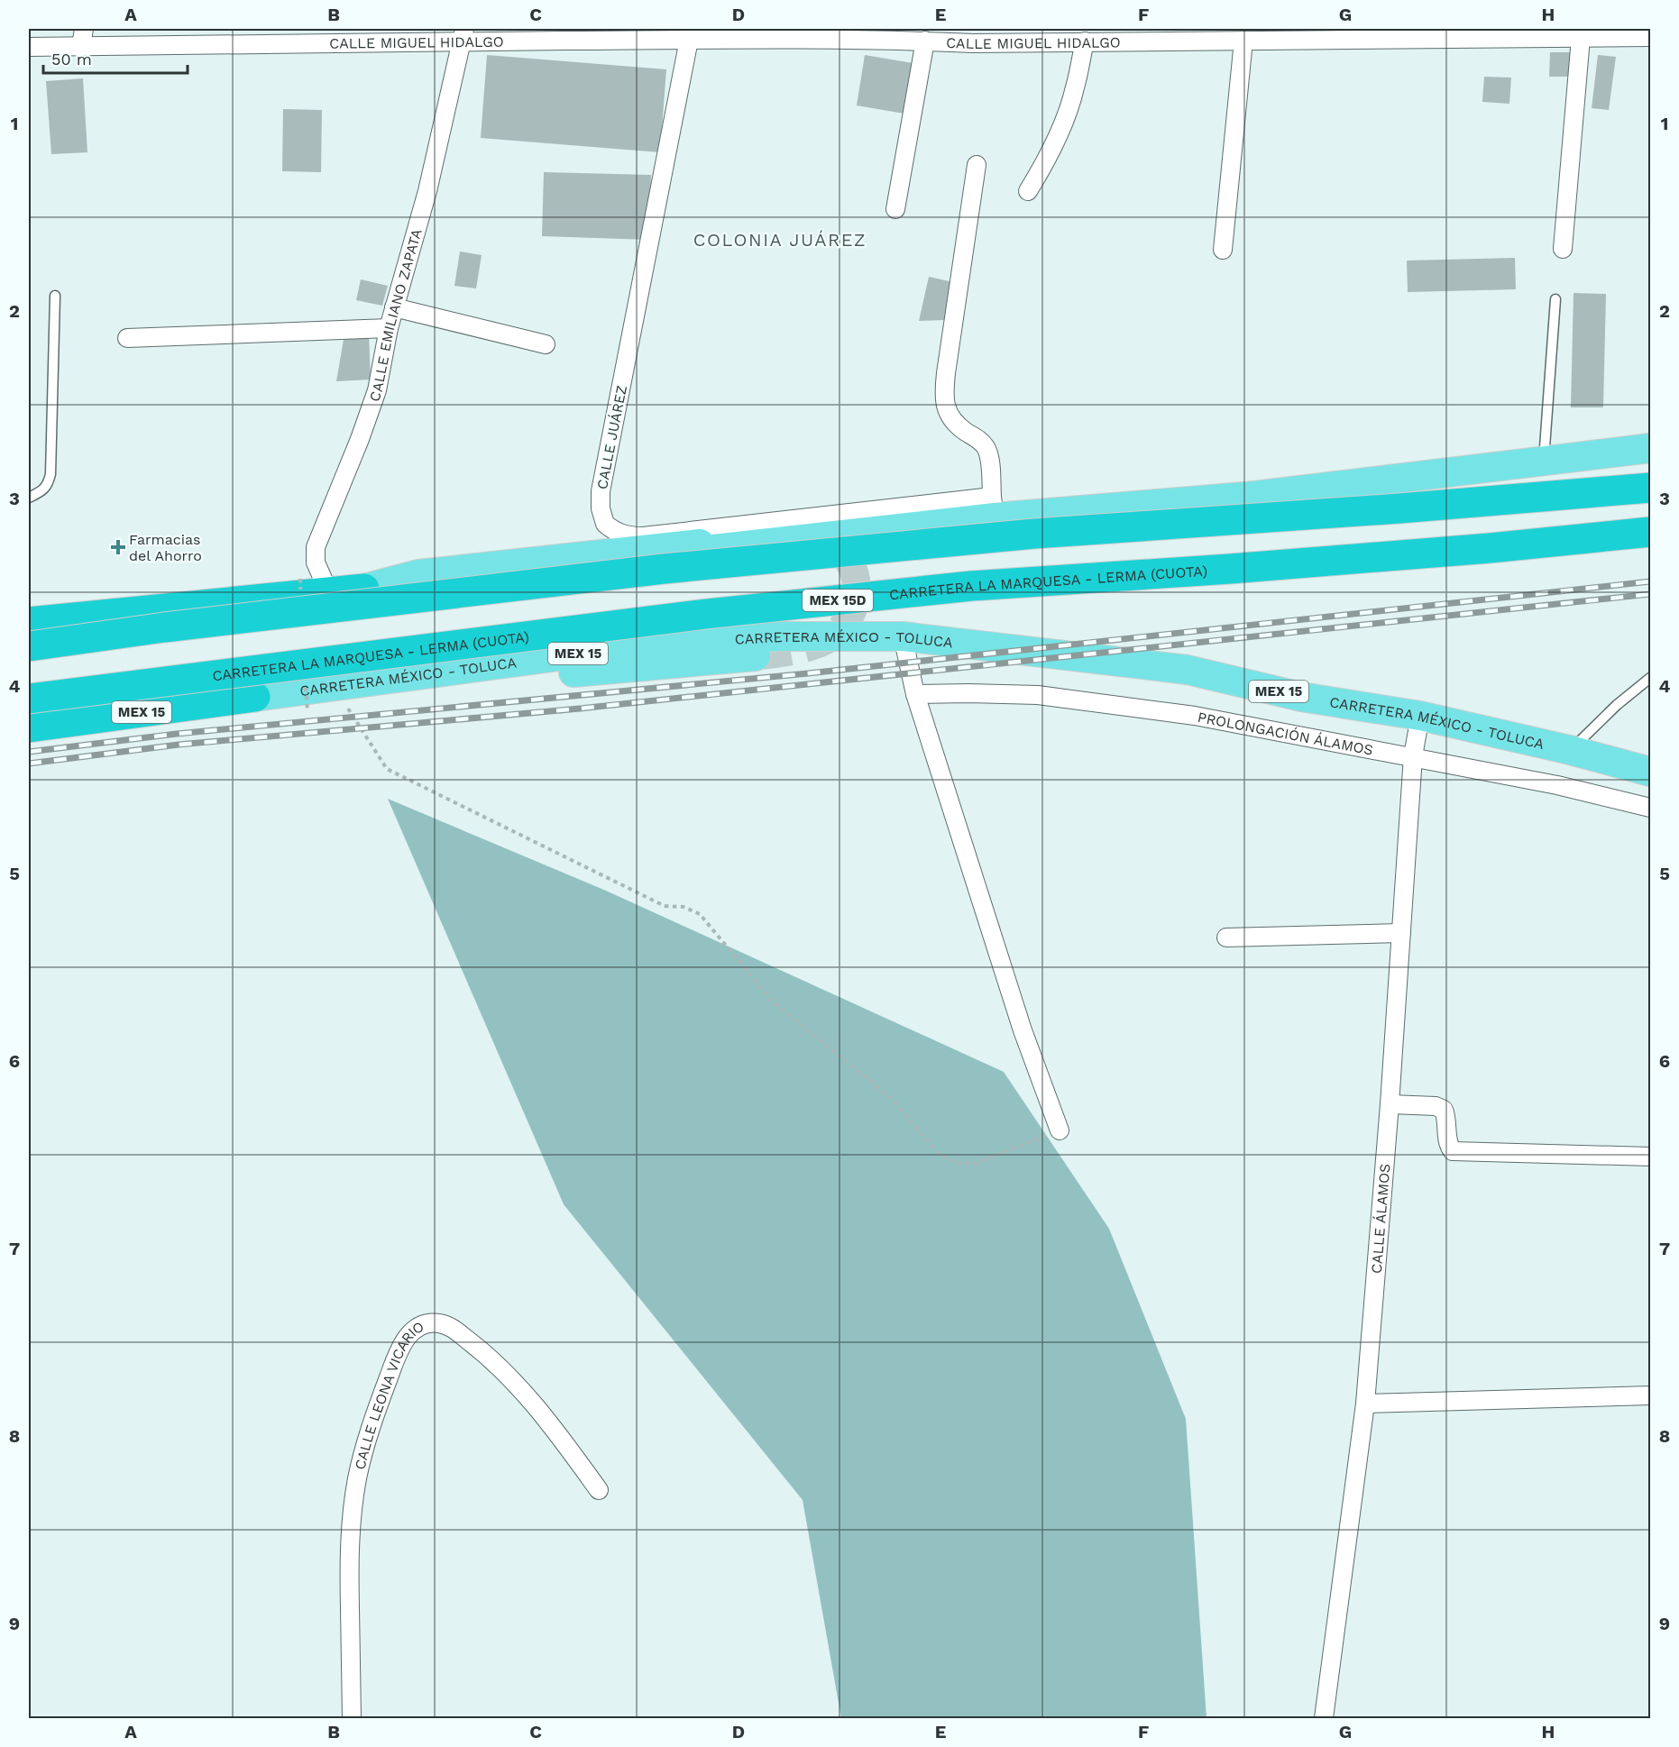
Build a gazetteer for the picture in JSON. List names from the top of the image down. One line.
{"streets":{"highway":["CARRETERA LA MARQUESA - LERMA (CUOTA)","MEX 15D","CARRETERA MÉXICO - TOLUCA","MEX 15"],"street":["CALLE MIGUEL HIDALGO","CALLE EMILIANO ZAPATA","CALLE JUÁREZ","PROLONGACIÓN ÁLAMOS","CALLE ÁLAMOS","CALLE LEONA VICARIO"]},"crossings":[["CALLE MIGUEL HIDALGO","CALLE EMILIANO ZAPATA"],["CALLE MIGUEL HIDALGO","CALLE JUÁREZ"],["CARRETERA MÉXICO - TOLUCA","CALLE ÁLAMOS"],["PROLONGACIÓN ÁLAMOS","CALLE ÁLAMOS"]],"districts":["COLONIA JUÁREZ"],"places":{"health":["Farmacias del Ahorro"]},"scale_bar":"50 m","grid":{"columns":["A","B","C","D","E","F","G","H"],"rows":["1","2","3","4","5","6","7","8","9"]}}
